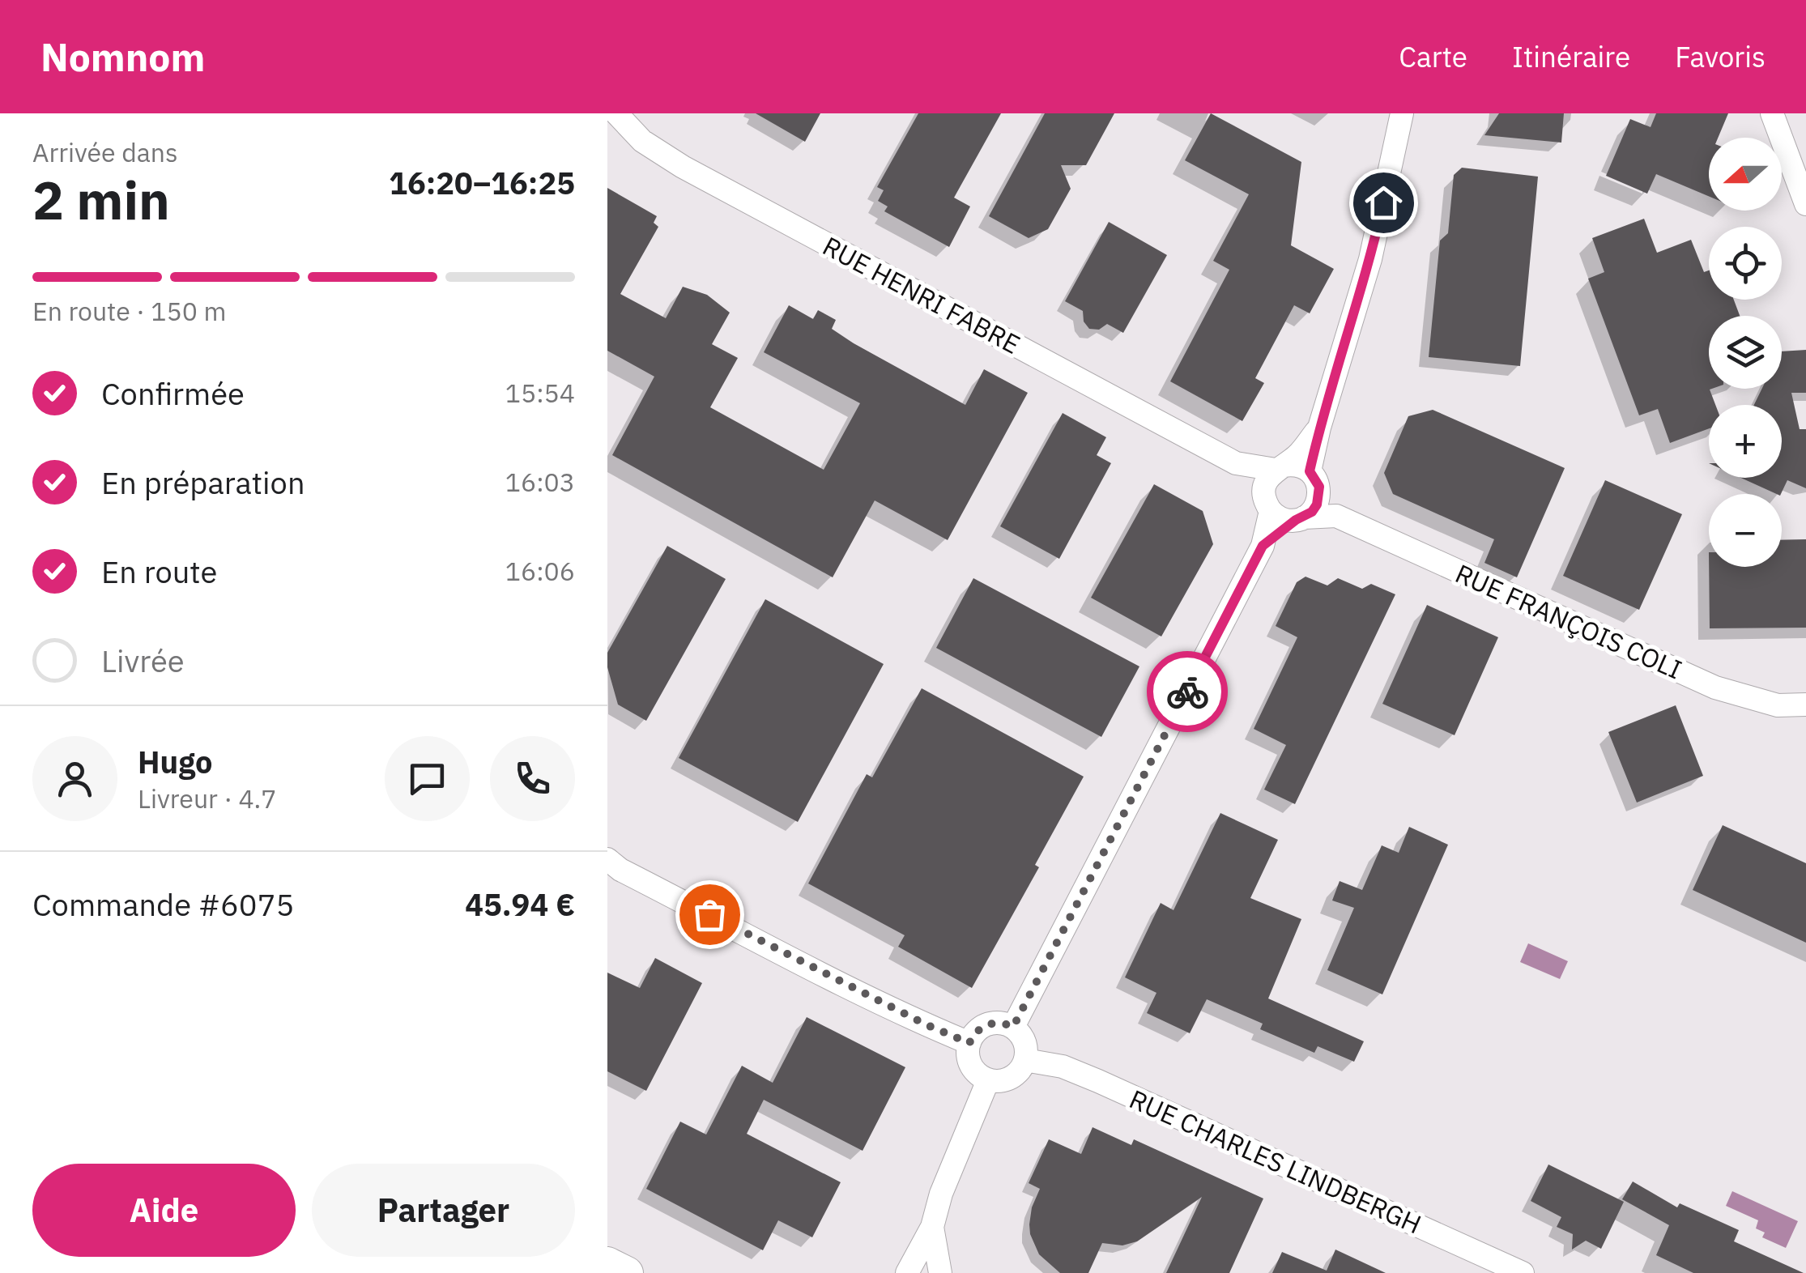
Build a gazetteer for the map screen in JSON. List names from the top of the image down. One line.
{"streets":{"street":["RUE HENRI FABRE","RUE FRANÇOIS COLI","RUE CHARLES LINDBERGH"]},"crossings":[["RUE HENRI FABRE","RUE FRANÇOIS COLI"]],"north":"left","page":{"header":"Nomnom","nav":["Carte","Itinéraire","Favoris"],"heading":["2 min","Arrivée dans","16:20–16:25"],"panel":["Hugo","Livreur · 4.7","Commande #6075","45.94 €"],"map_buttons":["+","−"],"bar":"En route · 150 m","list":[["Confirmée","15:54"],["En préparation","16:03"],["En route","16:06"],"Livrée"],"buttons":["Aide","Partager"]}}
